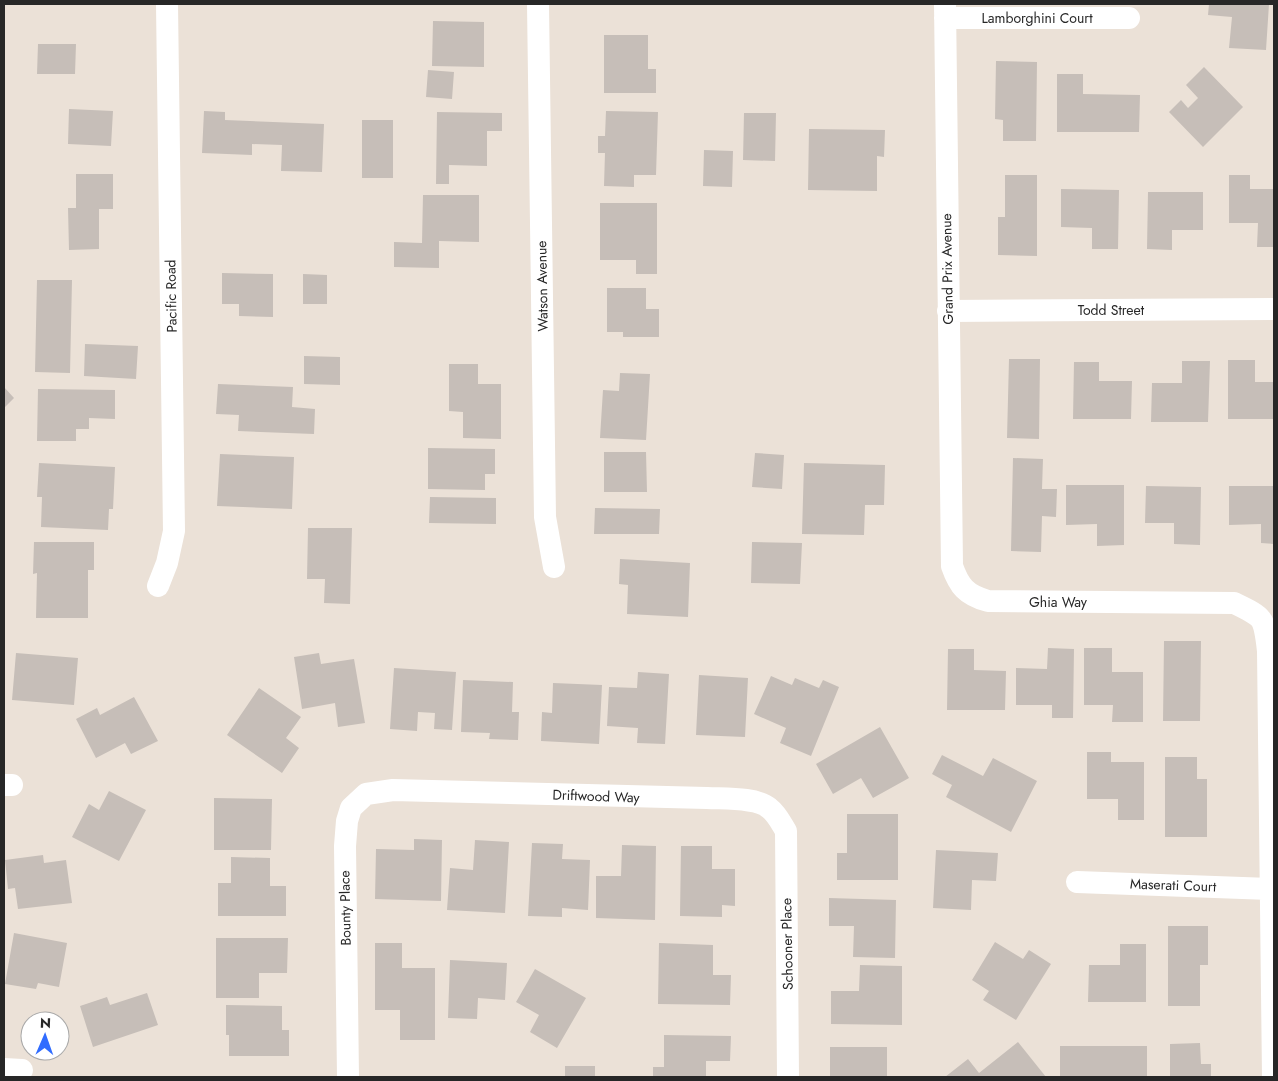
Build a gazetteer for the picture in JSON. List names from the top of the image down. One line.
{"streets":{"street":["Lamborghini Court","Grand Prix Avenue","Watson Avenue","Pacific Road","Todd Street","Ghia Way","Driftwood Way","Maserati Court","Bounty Place","Schooner Place"]},"crossings":[["Lamborghini Court","Grand Prix Avenue"],["Grand Prix Avenue","Todd Street"],["Grand Prix Avenue","Ghia Way"],["Ghia Way","Maserati Court"],["Driftwood Way","Bounty Place"],["Driftwood Way","Schooner Place"]],"north":"top"}
